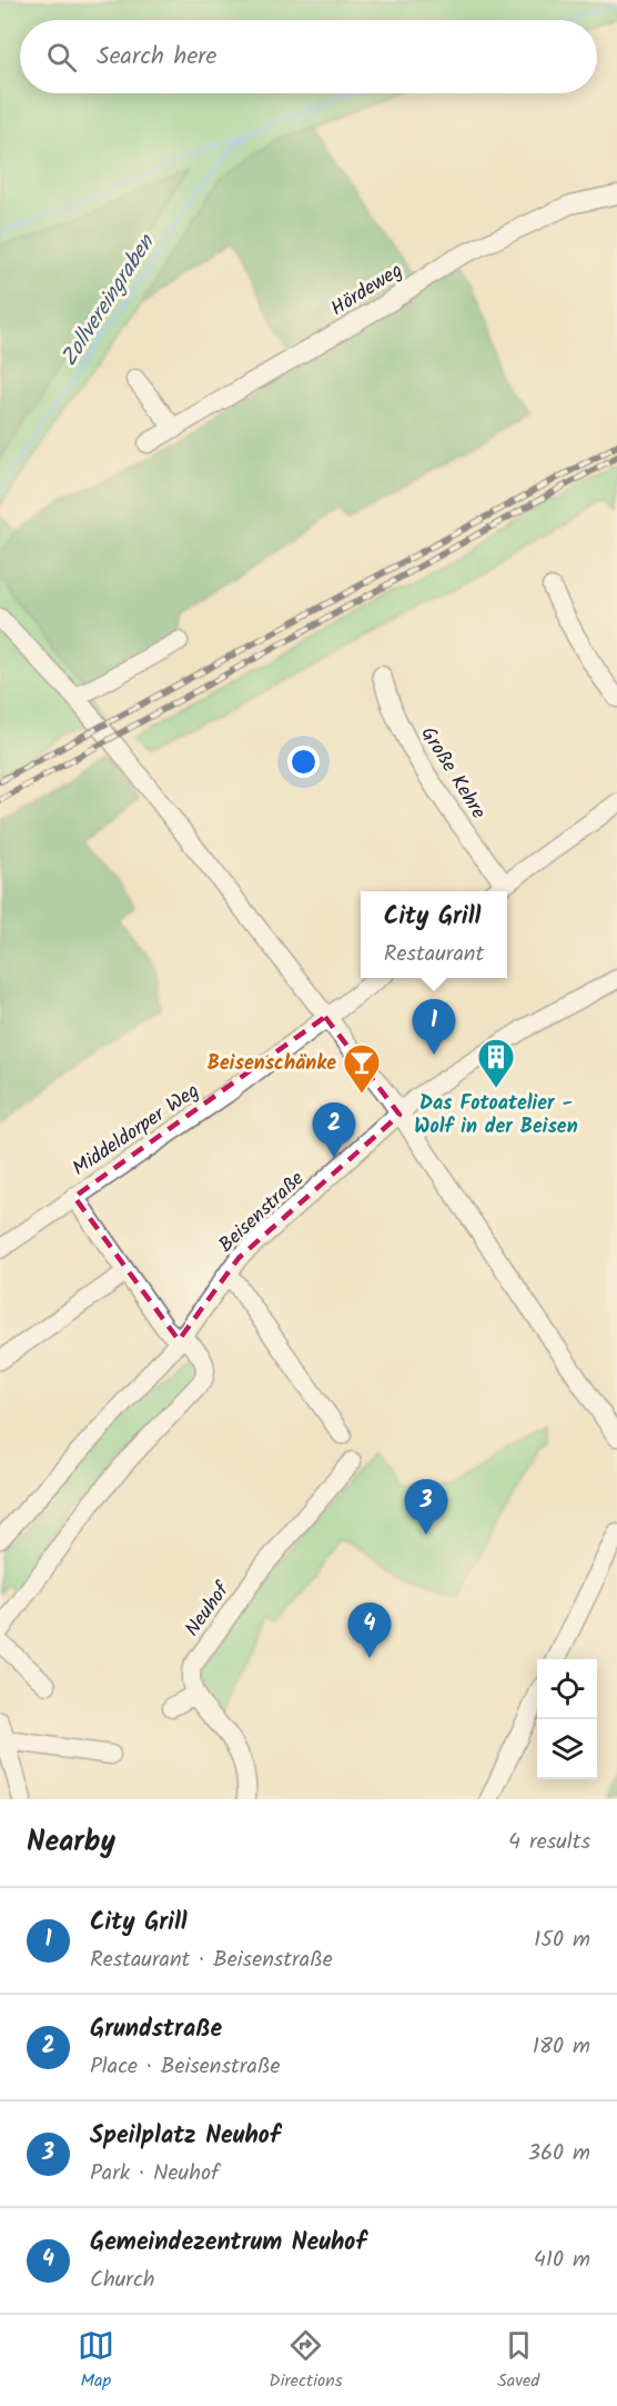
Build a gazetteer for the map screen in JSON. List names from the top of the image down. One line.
{"streets":{"street":["Hördeweg","Große Kehre","Middeldorper Weg","Beisenstraße","Neuhof"]},"water":["Zollvereingraben"],"places":{"building":["Das Fotoatelier - Wolf in der Beisen"],"bar":["Beisenschänke"]},"page":{"search":"Search here","popup":["City Grill","Restaurant"],"pins":["1","2","3","4"],"heading":["Nearby","4 results"],"list":[{"mark":"1","name":"City Grill","note":"Restaurant · Beisenstraße","value":"150 m"},{"mark":"2","name":"Grundstraße","note":"Place · Beisenstraße","value":"180 m"},{"mark":"3","name":"Speilplatz Neuhof","note":"Park · Neuhof","value":"360 m"},{"mark":"4","name":"Gemeindezentrum Neuhof","note":"Church","value":"410 m"}],"nav":["Map","Directions","Saved"]}}
